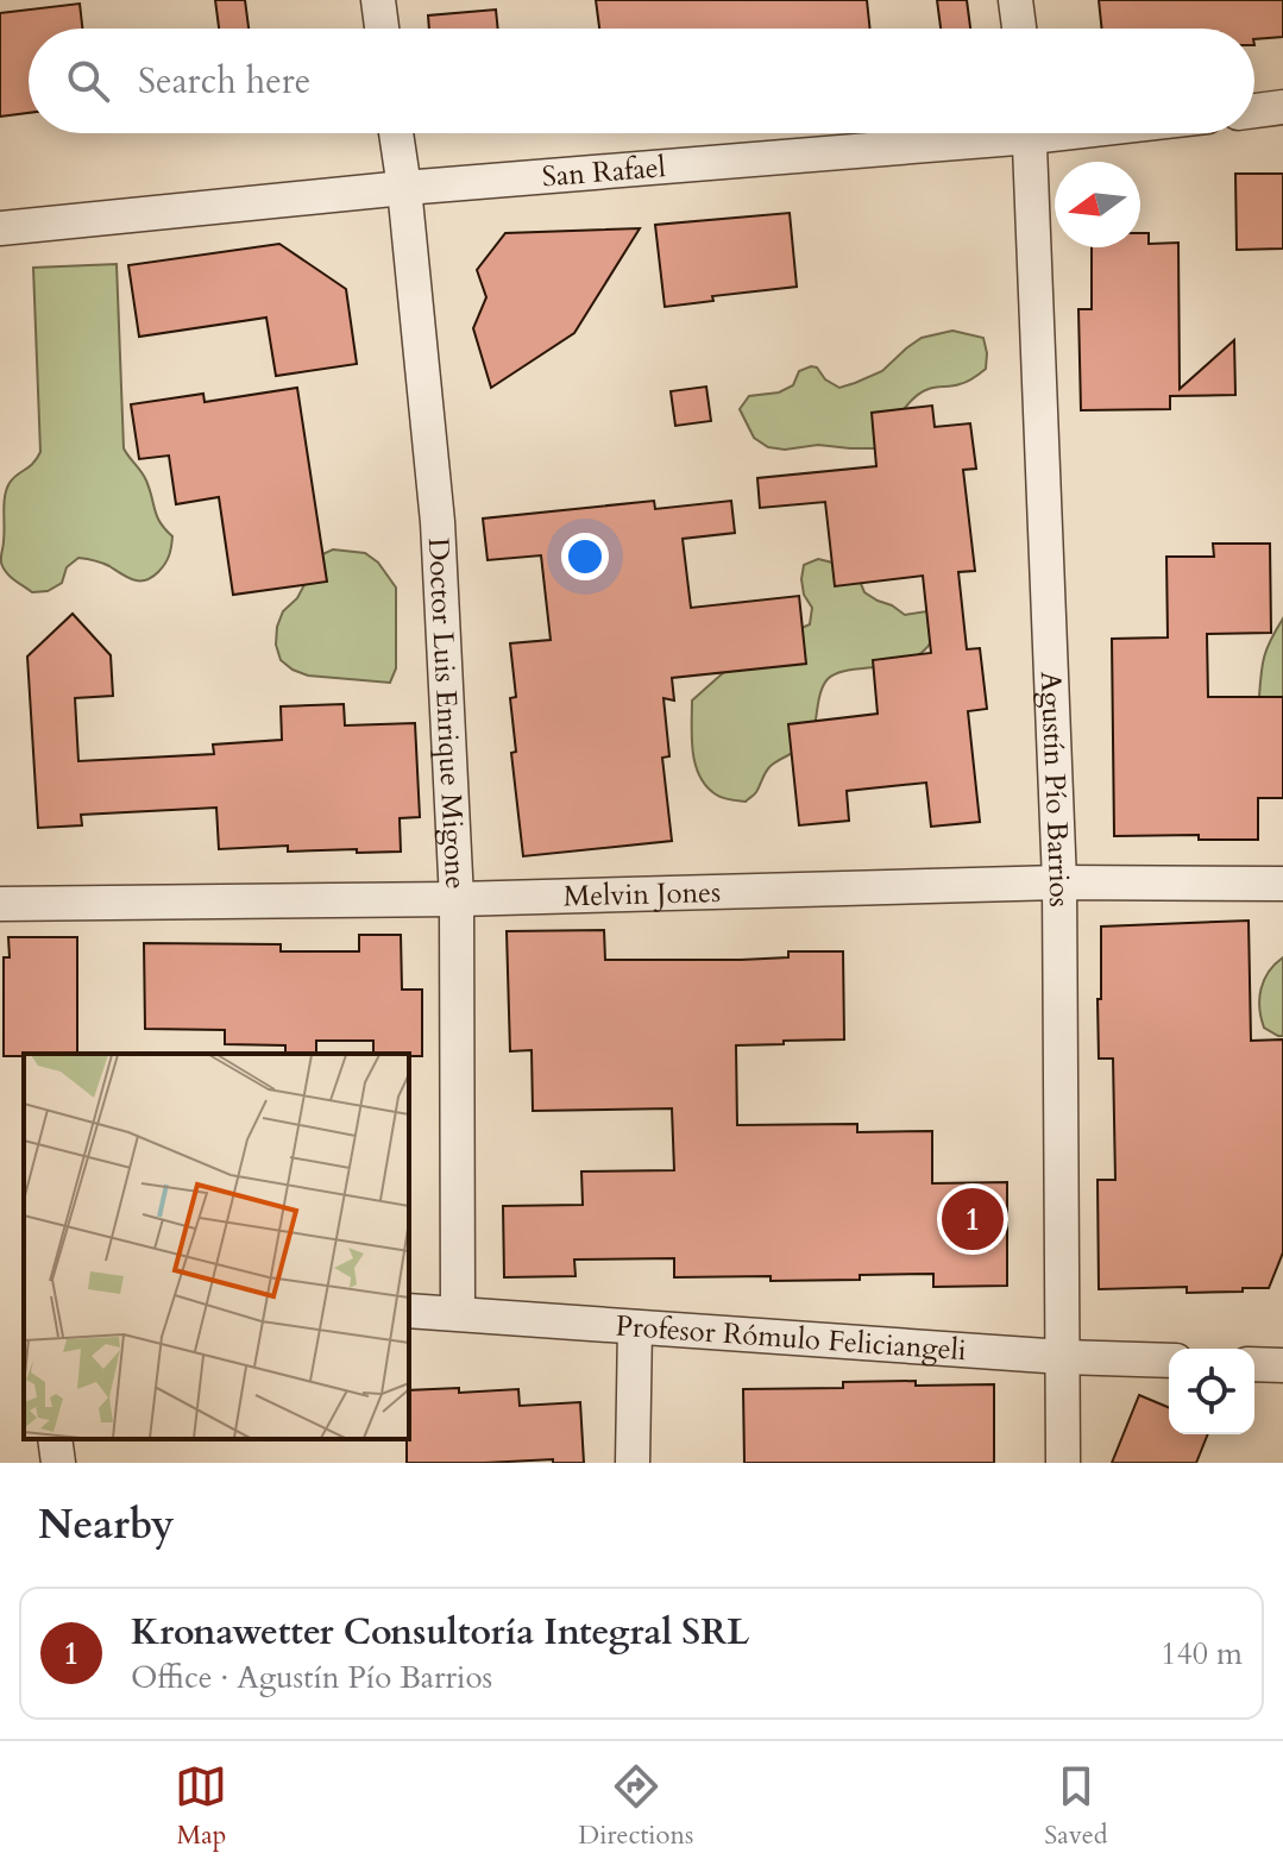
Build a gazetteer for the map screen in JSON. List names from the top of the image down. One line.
{"streets":{"street":["San Rafael","Doctor Luis Enrique Migone","Agustín Pío Barrios","Melvin Jones","Profesor Rómulo Feliciangeli"]},"crossings":[["San Rafael","Doctor Luis Enrique Migone"],["Doctor Luis Enrique Migone","Melvin Jones"],["Doctor Luis Enrique Migone","Profesor Rómulo Feliciangeli"],["Agustín Pío Barrios","Melvin Jones"],["Agustín Pío Barrios","Profesor Rómulo Feliciangeli"]],"north":"left","page":{"search":"Search here","pins":"1","heading":"Nearby","list":[{"mark":"1","name":"Kronawetter Consultoría Integral SRL","note":"Office · Agustín Pío Barrios","value":"140 m"}],"nav":["Map","Directions","Saved"]}}
